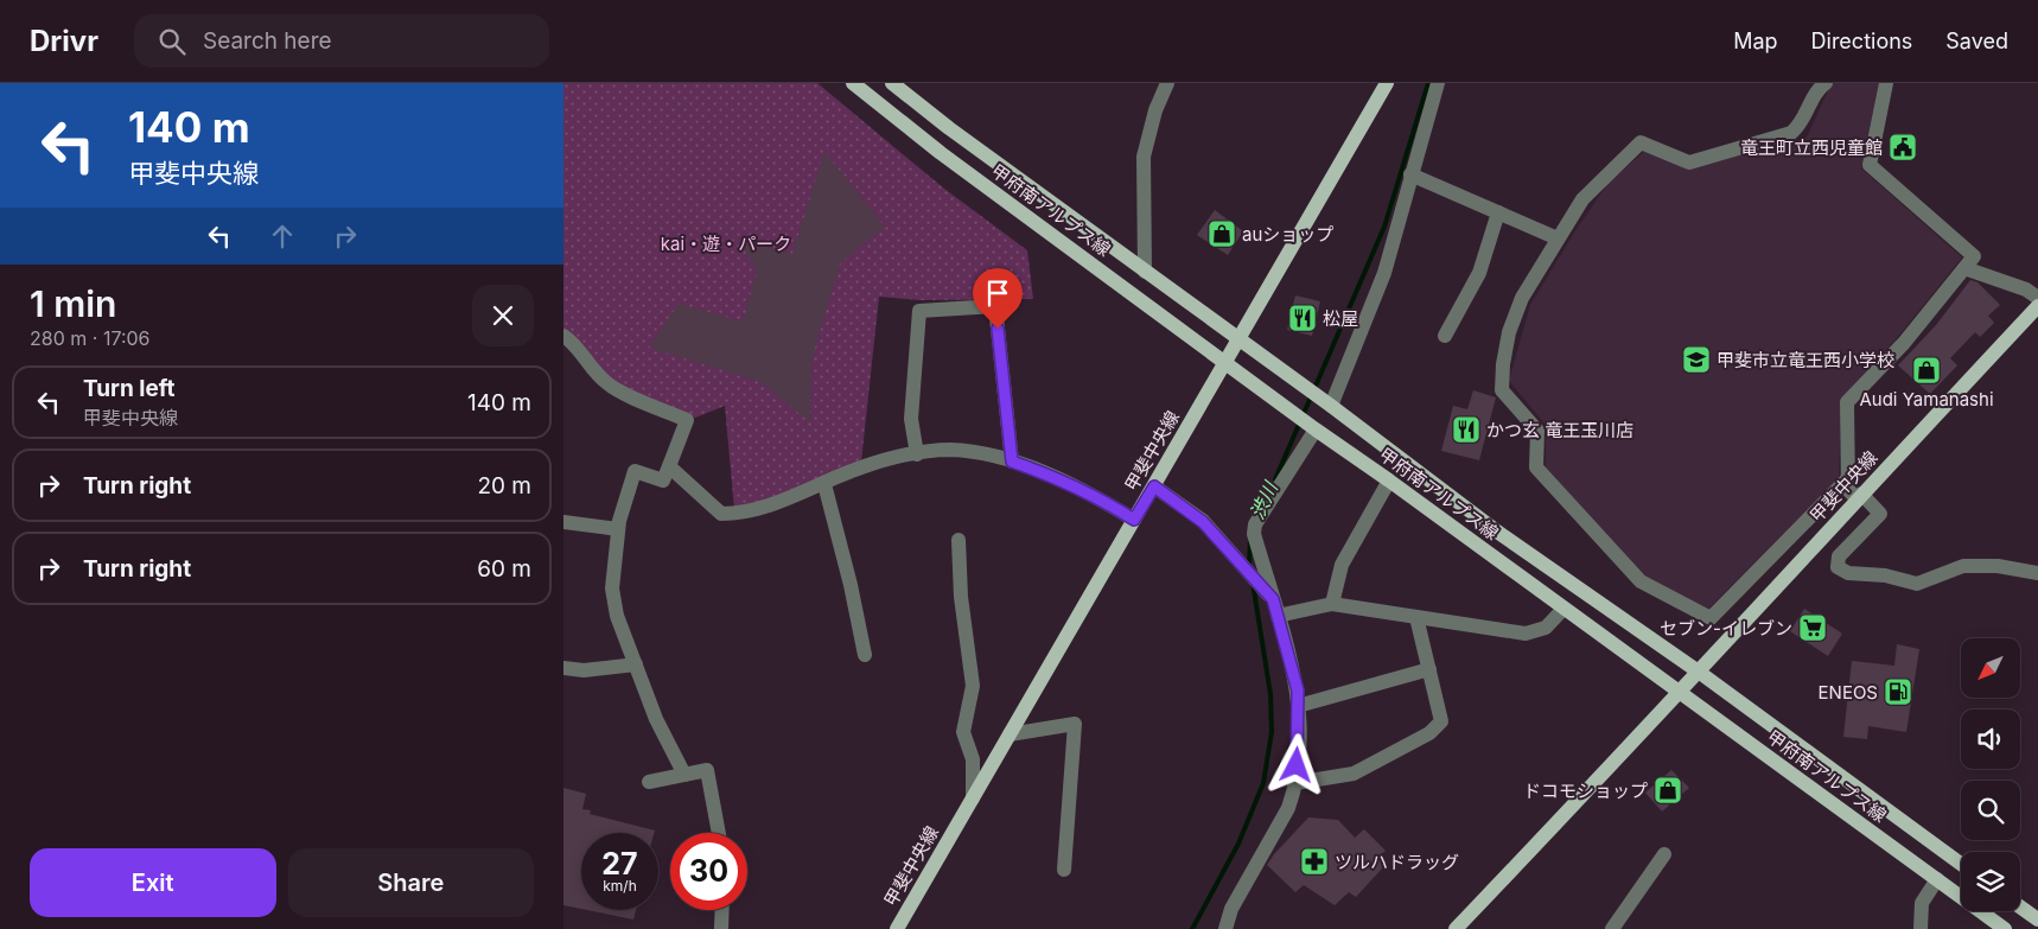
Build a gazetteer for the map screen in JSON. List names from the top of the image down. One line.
{"streets":{"main road":["甲府南アルプス線","甲斐中央線"]},"crossings":[["甲府南アルプス線","甲斐中央線"]],"water":["渋川"],"parks":["kai・遊・パーク"],"places":{"public building":["竜王町立西児童館"],"shop":["auショップ","Audi Yamanashi","ドコモショップ"],"restaurant":["松屋","かつ玄 竜王玉川店"],"school or university":["甲斐市立竜王西小学校"],"supermarket":["セブン-イレブン"],"fuel station":["ENEOS"],"pharmacy":["ツルハドラッグ"]},"north":"bottom left","page":{"header":"Drivr","search":"Search here","nav":["Map","Directions","Saved"],"turn":["140 m","甲斐中央線"],"heading":["1 min","280 m · 17:06"],"list":[{"name":"Turn left","note":"甲斐中央線","value":"140 m"},{"name":"Turn right","value":"20 m"},{"name":"Turn right","value":"60 m"}],"speed":"27 km/h","limit":"30","buttons":["Exit","Share"]}}
